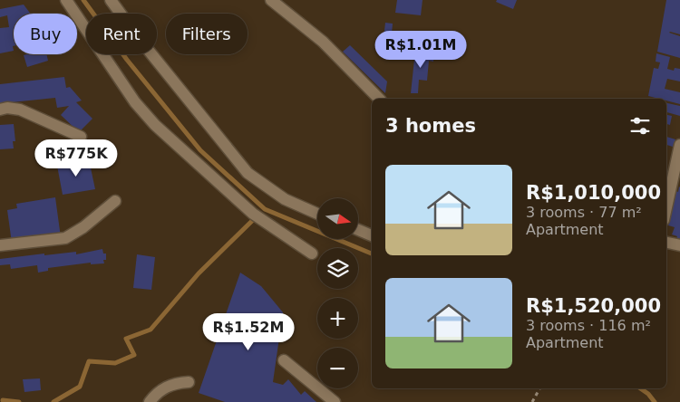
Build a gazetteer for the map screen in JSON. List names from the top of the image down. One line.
{"north":"right","page":{"chip":["Buy","Rent","Filters"],"price":["R$1.01M","R$775K","R$1.52M"],"heading":"3 homes","list":[{"name":"R$1,010,000","note":"3 rooms · 77 m² · Apartment"},{"name":"R$1,520,000","note":"3 rooms · 116 m² · Apartment"}],"map_buttons":["+","−"]}}
